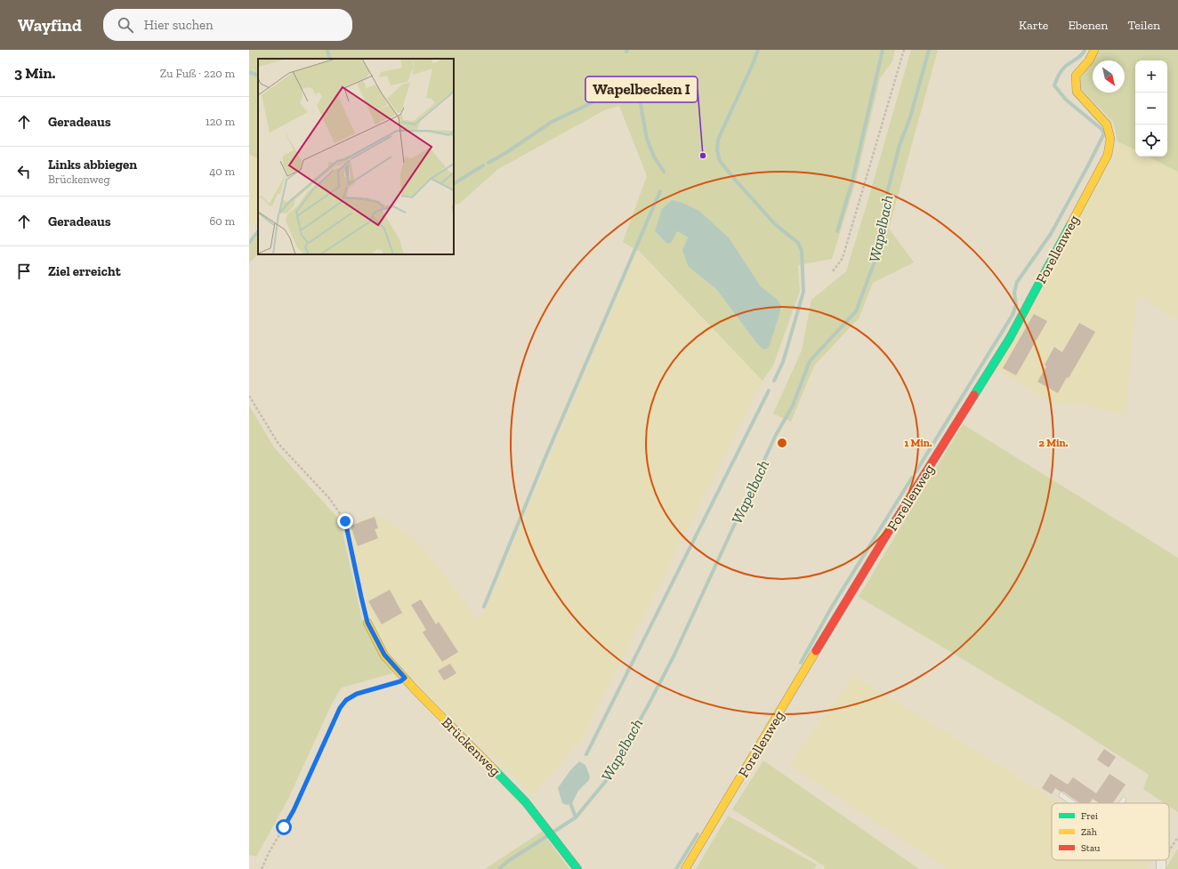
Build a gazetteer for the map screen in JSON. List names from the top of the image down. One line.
{"streets":{"street":["Forellenweg","Brückenweg"]},"water":["Wapelbach"],"places":["Wapelbecken I"],"legend":["Frei","Zäh","Stau"],"north":"bottom right","page":{"header":"Wayfind","search":"Hier suchen","nav":["Karte","Ebenen","Teilen"],"heading":["3 Min.","Zu Fuß · 220 m"],"map_buttons":["+","−"],"list":[["Geradeaus","120 m"],["Links abbiegen","Brückenweg","40 m"],["Geradeaus","60 m"],"Ziel erreicht"]},"rings":["1 Min.","2 Min."]}
